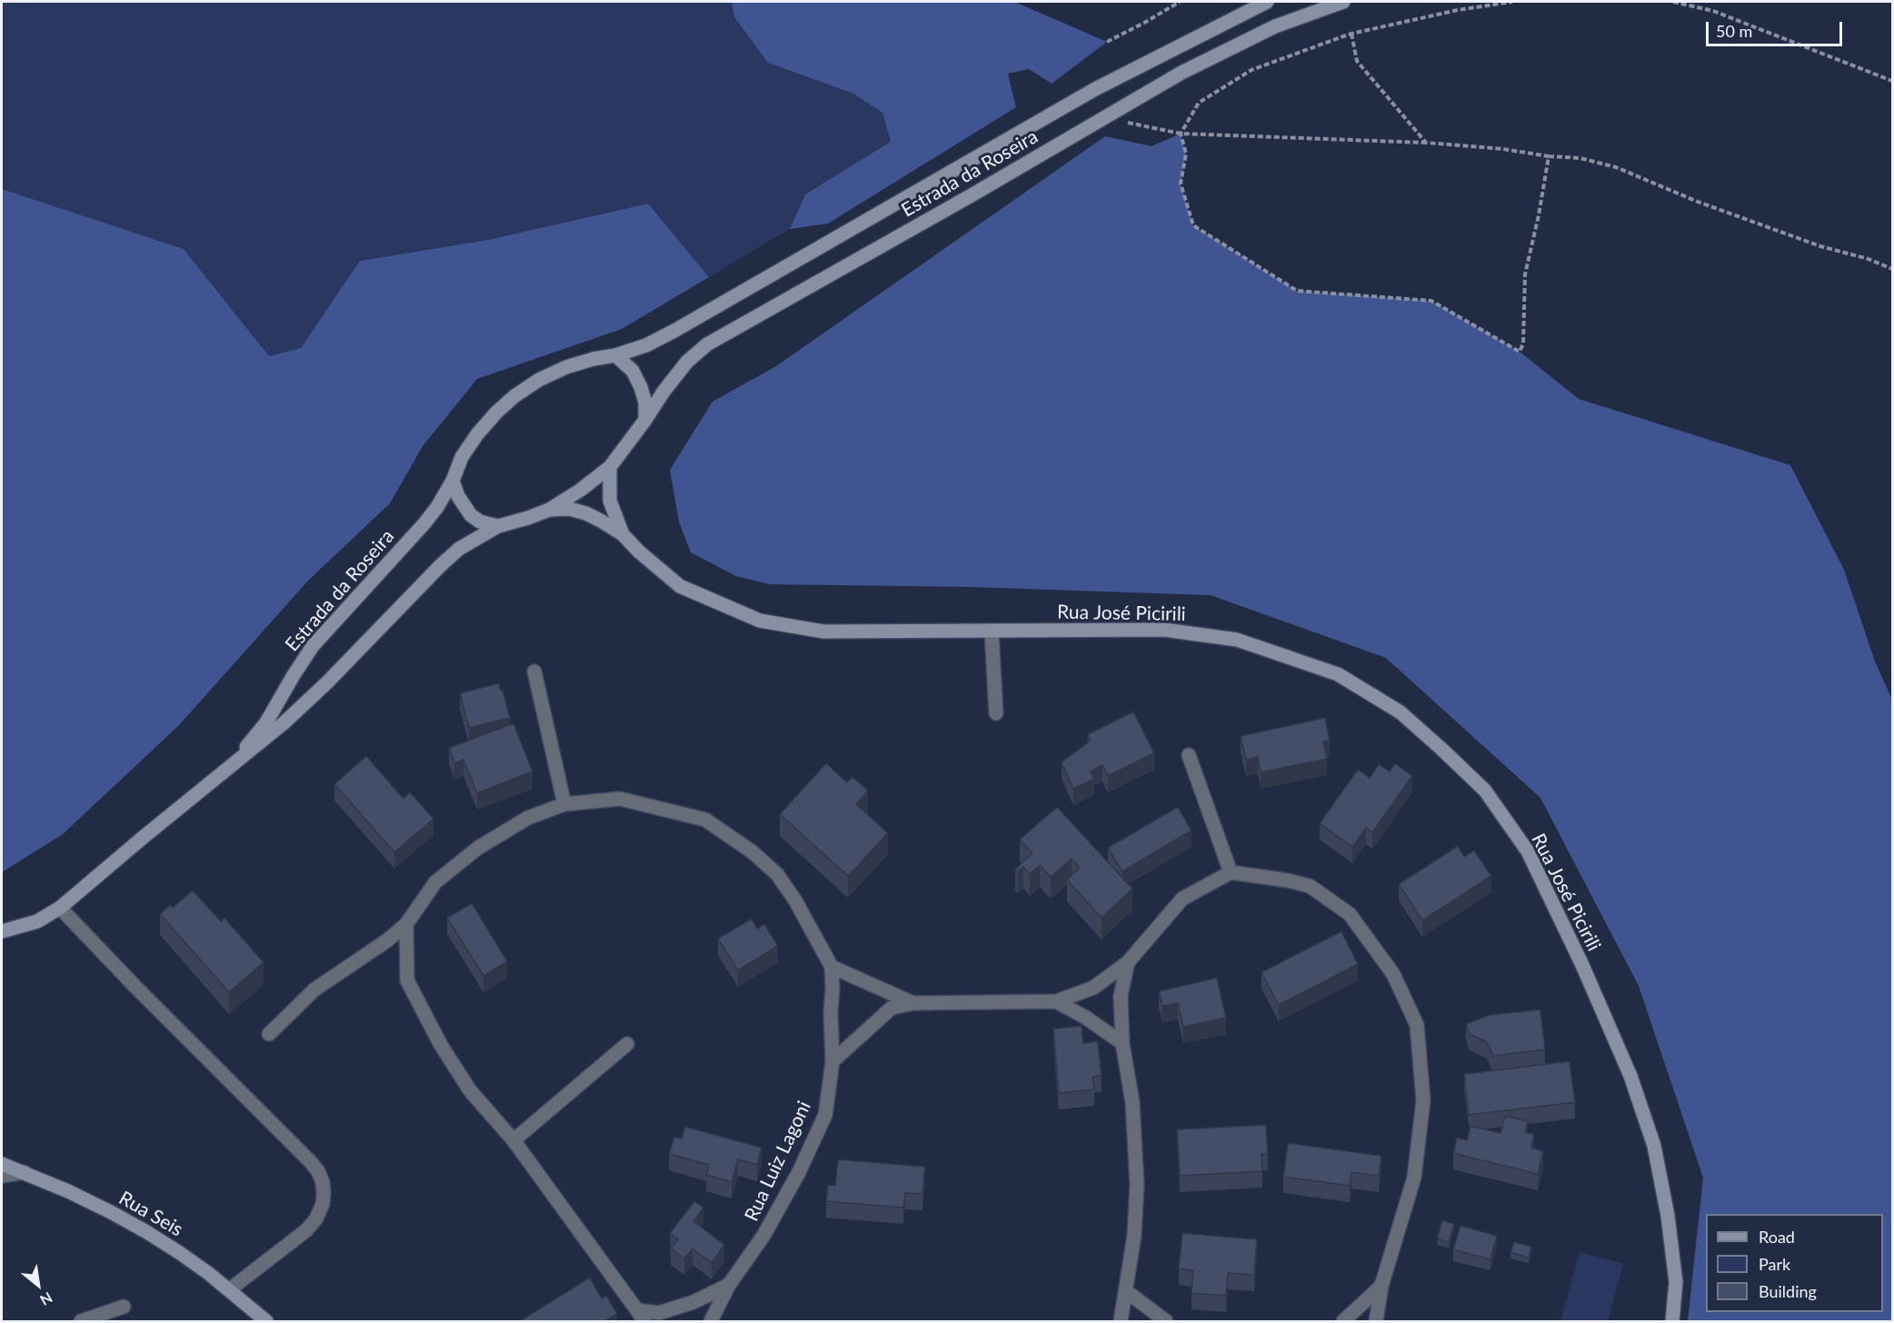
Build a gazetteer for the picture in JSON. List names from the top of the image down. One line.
{"streets":{"street":["Estrada da Roseira","Rua José Picirili","Rua Luiz Lagoni","Rua Seis"]},"legend":["Road","Park","Building"],"scale_bar":"50 m","north":"bottom right"}
